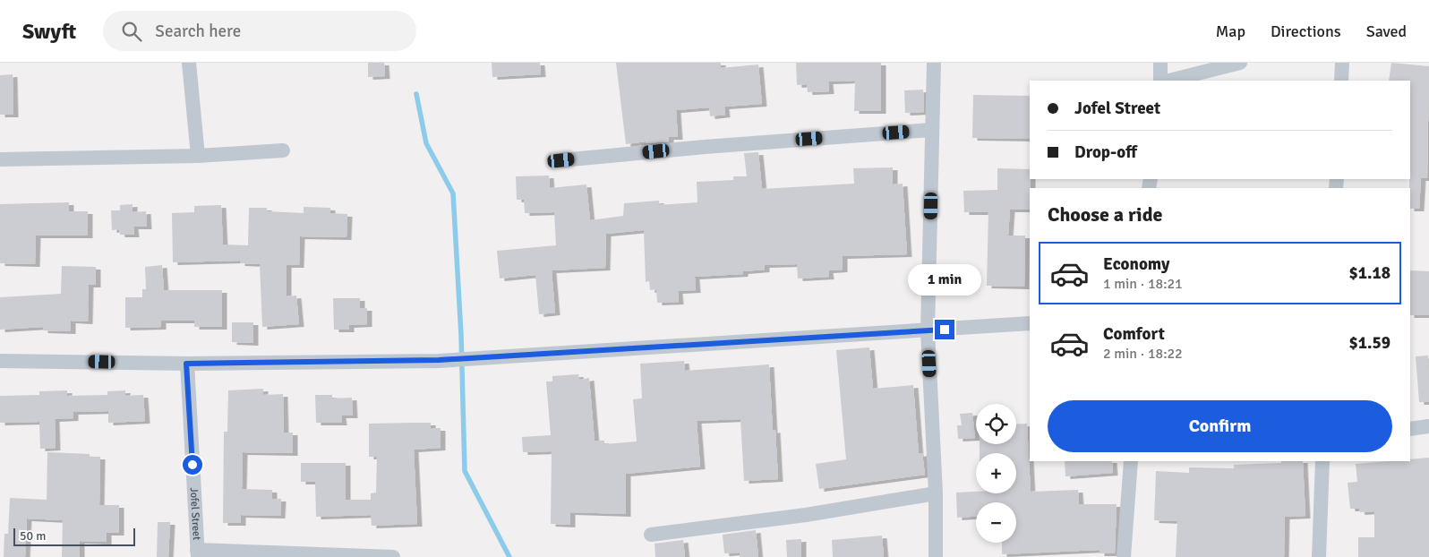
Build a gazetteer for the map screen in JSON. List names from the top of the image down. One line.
{"streets":{"street":["Jofel Street"]},"scale_bar":"50 m","page":{"header":"Swyft","search":"Search here","nav":["Map","Directions","Saved"],"banner":["Jofel Street","Drop-off"],"heading":"Choose a ride","list":[{"name":"Economy","note":"1 min · 18:21","value":"$1.18"},{"name":"Comfort","note":"2 min · 18:22","value":"$1.59"}],"bubble":"1 min","buttons":"Confirm","map_buttons":["+","−"],"scale":"50 m"}}
